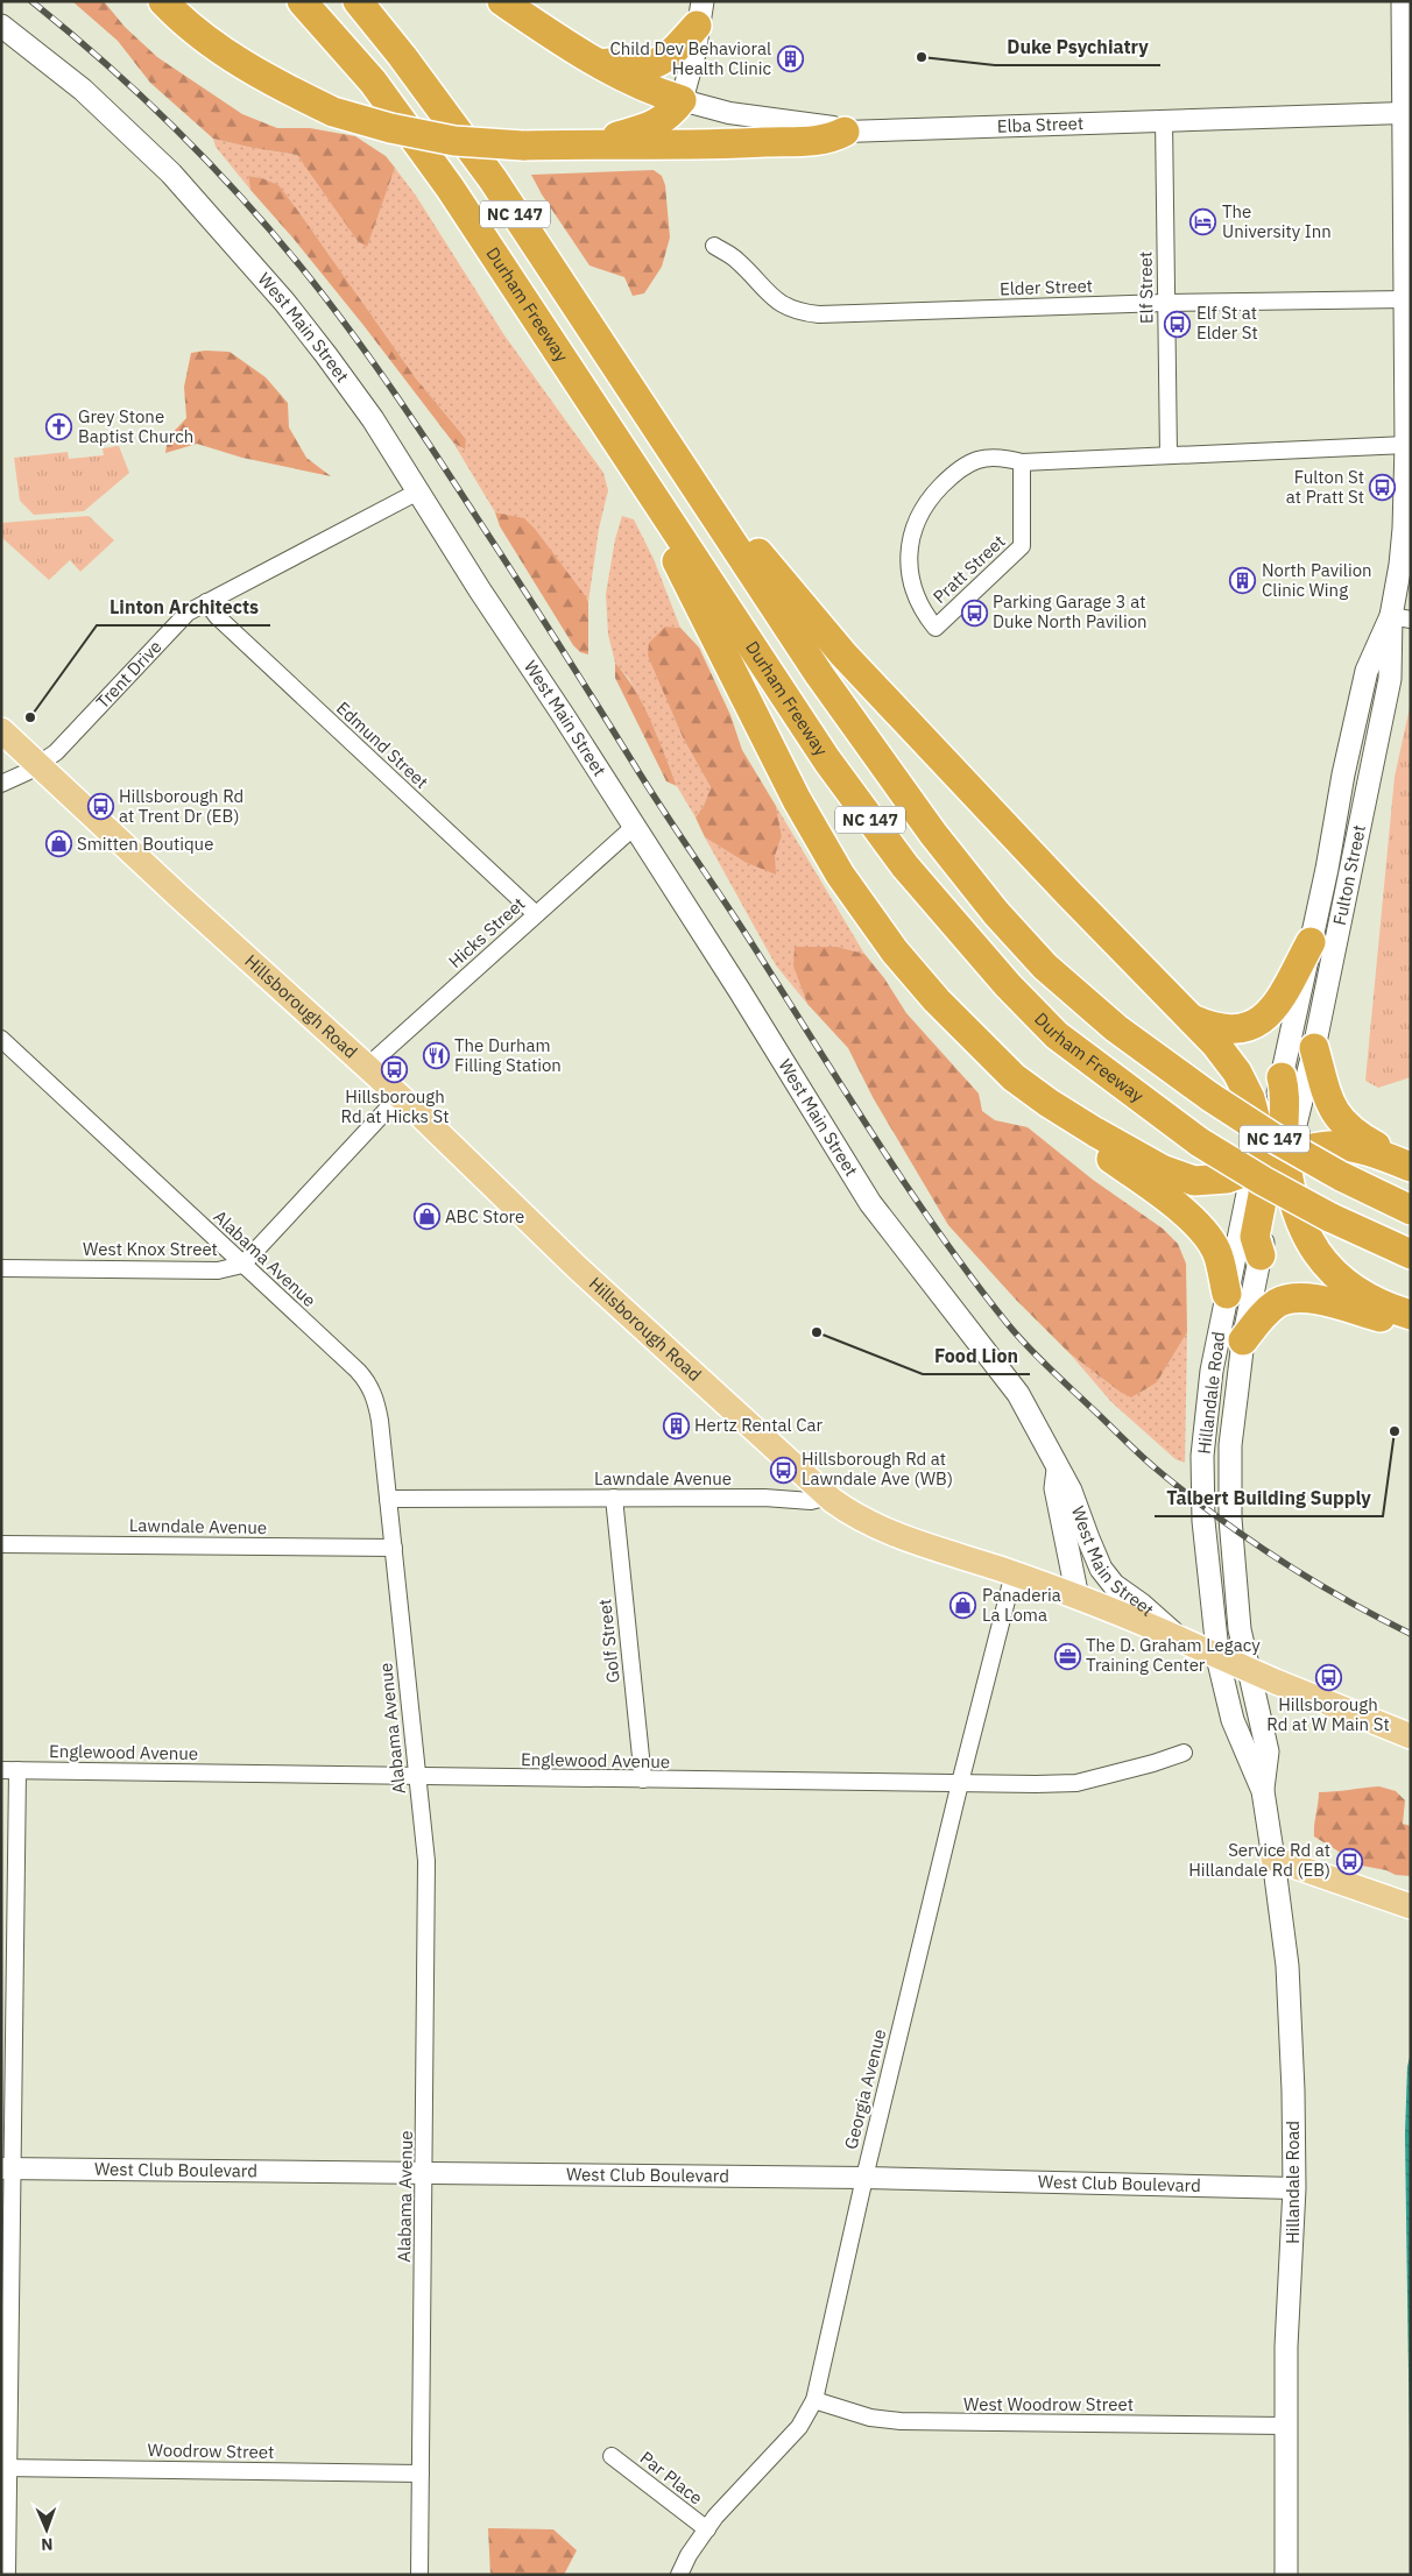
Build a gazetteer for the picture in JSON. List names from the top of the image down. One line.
{"streets":{"highway":["NC 147","Durham Freeway"],"main road":["West Main Street","Fulton Street","Hillsborough Road","Hillandale Road"],"street":["Elba Street","Elder Street","Elf Street","Pratt Street","Trent Drive","Edmund Street","Hicks Street","West Knox Street","Alabama Avenue","Lawndale Avenue","Golf Street","Englewood Avenue","Georgia Avenue","West Club Boulevard","West Woodrow Street","Woodrow Street","Par Place"]},"crossings":[["Elba Street","Elf Street"],["Elba Street","Fulton Street"],["Elder Street","Elf Street"],["Elder Street","Fulton Street"],["Elf Street","Pratt Street"],["West Main Street","Trent Drive"],["West Main Street","Hicks Street"],["West Main Street","Hillsborough Road"],["Pratt Street","Fulton Street"],["Trent Drive","Edmund Street"],["Trent Drive","Hillsborough Road"],["Edmund Street","Hicks Street"],["Fulton Street","Hillandale Road"],["Hicks Street","Hillsborough Road"],["Hillsborough Road","West Knox Street"],["Hillsborough Road","Lawndale Avenue"],["Hillsborough Road","Georgia Avenue"],["West Knox Street","Alabama Avenue"],["Alabama Avenue","Lawndale Avenue"],["Alabama Avenue","Englewood Avenue"],["Alabama Avenue","West Club Boulevard"],["Alabama Avenue","Woodrow Street"],["Hillandale Road","West Club Boulevard"],["Hillandale Road","West Woodrow Street"],["Lawndale Avenue","Golf Street"],["Golf Street","Englewood Avenue"],["Englewood Avenue","Georgia Avenue"],["Georgia Avenue","West Club Boulevard"],["Georgia Avenue","West Woodrow Street"],["Georgia Avenue","Par Place"]],"places":{"other":["Duke Psychiatry","Linton Architects","Food Lion","Talbert Building Supply"],"building":["Child Dev Behavioral Health Clinic","North Pavilion Clinic Wing","Hertz Rental Car"],"hotel":["The University Inn"],"bus stop":["Elf St at Elder St","Fulton St at Pratt St","Parking Garage 3 at Duke North Pavilion","Hillsborough Rd at Trent Dr (EB)","Hillsborough Rd at Hicks St","Hillsborough Rd at Lawndale Ave (WB)","Hillsborough Rd at W Main St","Service Rd at Hillandale Rd (EB)"],"church":["Grey Stone Baptist Church"],"shop":["Smitten Boutique","ABC Store","Panaderia La Loma"],"restaurant":["The Durham Filling Station"],"office":["The D. Graham Legacy Training Center"]},"north":"bottom"}
